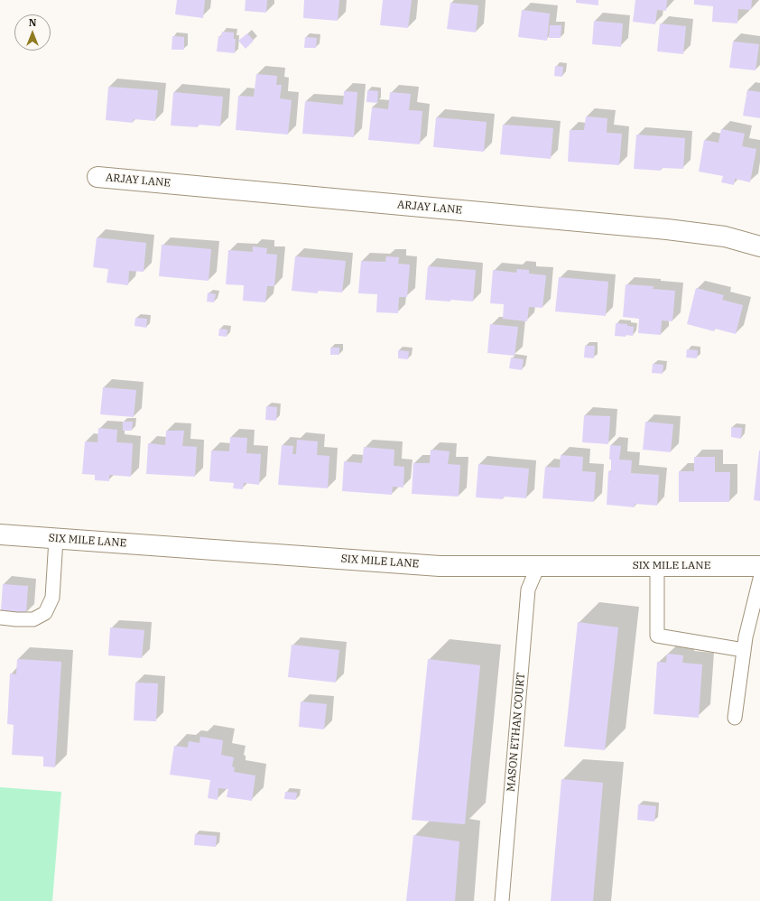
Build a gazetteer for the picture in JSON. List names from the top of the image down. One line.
{"streets":{"street":["ARJAY LANE","SIX MILE LANE"],"lane":["MASON ETHAN COURT"]},"crossings":[["SIX MILE LANE","MASON ETHAN COURT"]],"north":"top"}
